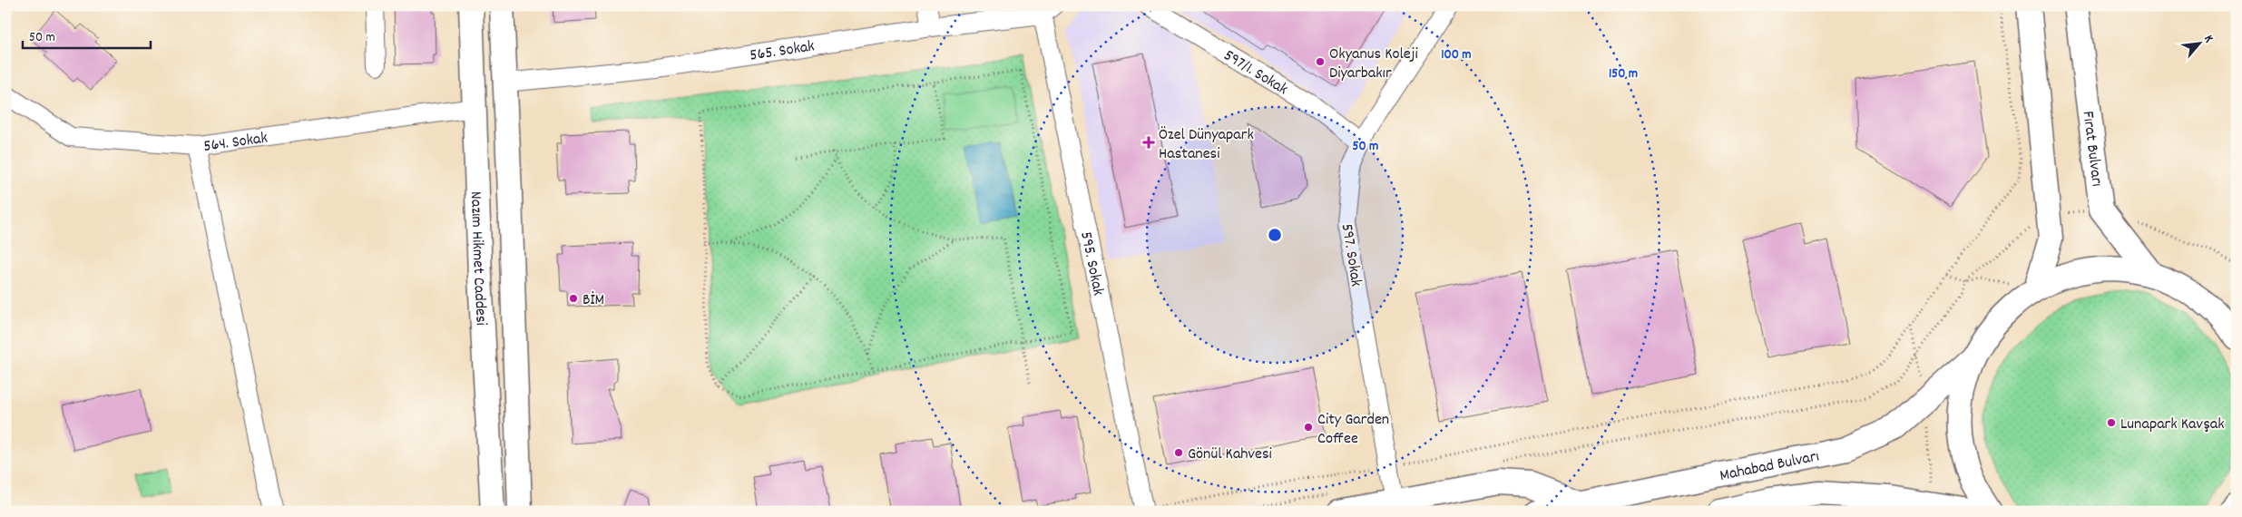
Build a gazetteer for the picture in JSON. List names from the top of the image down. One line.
{"streets":{"main road":["Fırat Bulvarı","Nazım Hikmet Caddesi","Mahabad Bulvarı"],"street":["565. Sokak","597/1. Sokak","564. Sokak","597. Sokak","595. Sokak"]},"crossings":[["565. Sokak","Nazım Hikmet Caddesi"],["565. Sokak","595. Sokak"],["597/1. Sokak","597. Sokak"],["564. Sokak","Nazım Hikmet Caddesi"]],"places":{"other":["Okyanus Koleji Diyarbakır","BİM","Lunapark Kavşak","City Garden Coffee","Gönül Kahvesi"],"health":["Özel Dünyapark Hastanesi"]},"scale_bar":"50 m","north":"top right","rings":["100 m","150 m","50 m"]}
